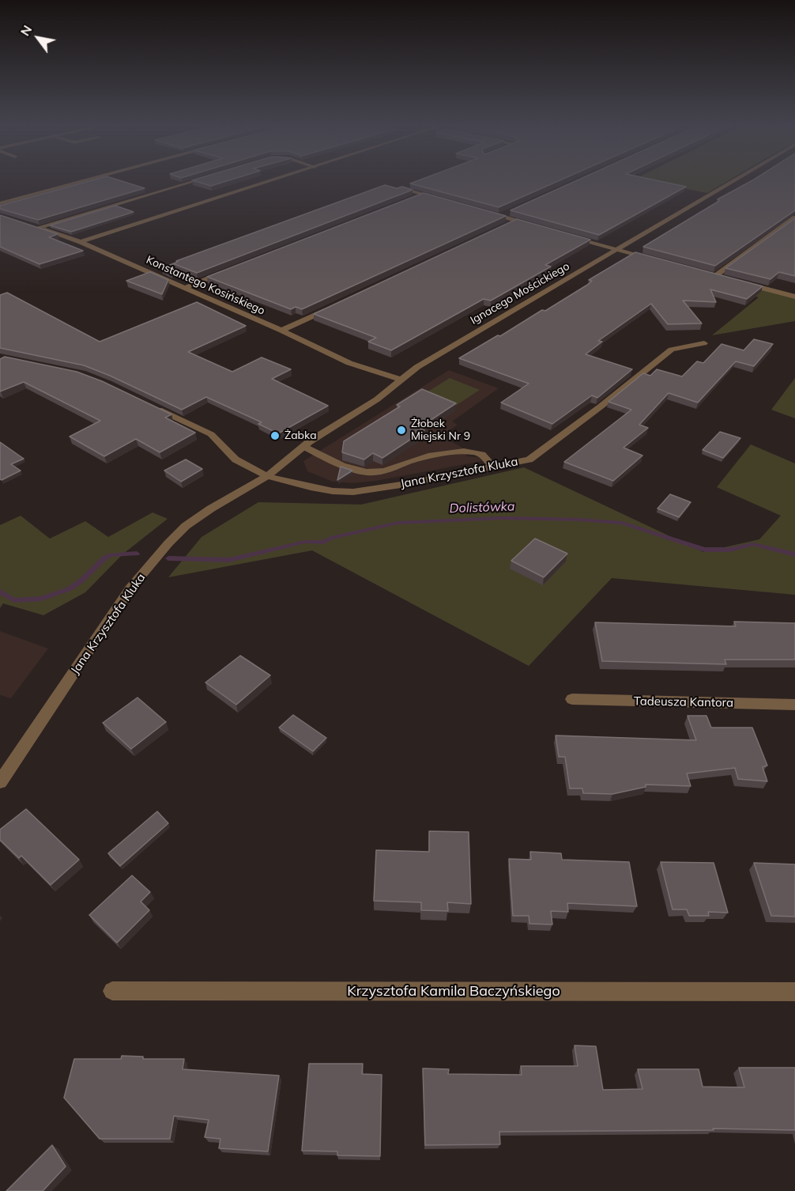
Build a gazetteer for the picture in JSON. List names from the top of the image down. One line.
{"streets":{"street":["Konstantego Kosińskiego","Ignacego Mościckiego","Jana Krzysztofa Kluka","Tadeusza Kantora","Krzysztofa Kamila Baczyńskiego"]},"crossings":[["Konstantego Kosińskiego","Ignacego Mościckiego"],["Ignacego Mościckiego","Jana Krzysztofa Kluka"]],"water":["Dolistówka"],"places":["Żłobek Miejski Nr 9","Żabka"],"north":"top left"}
